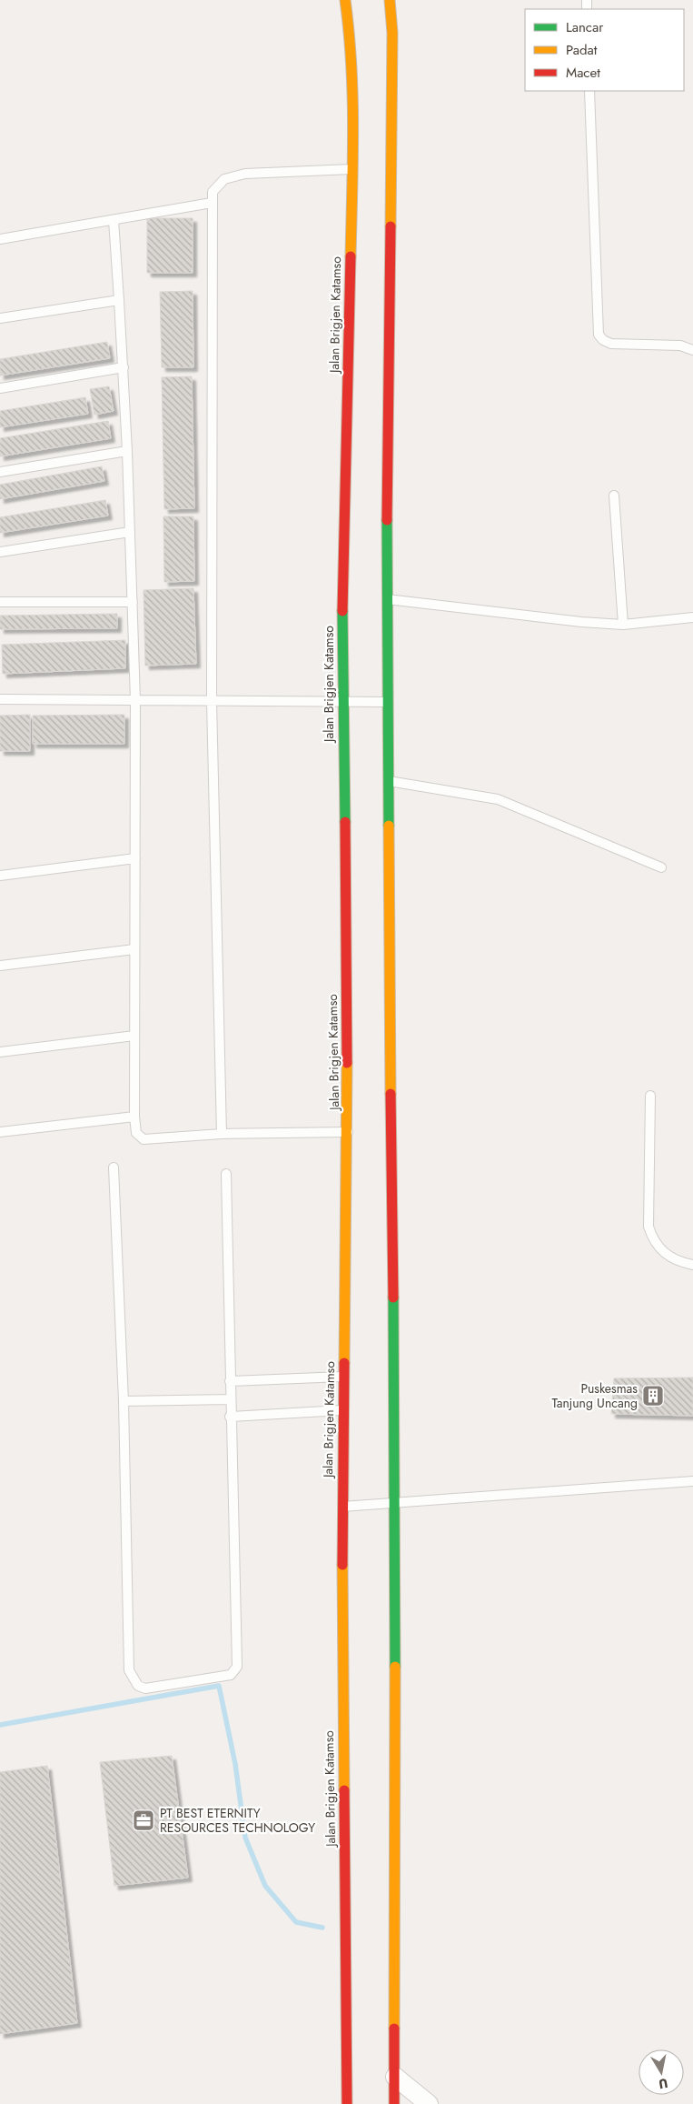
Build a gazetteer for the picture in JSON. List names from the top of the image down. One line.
{"streets":{"highway":["Jalan Brigjen Katamso"]},"places":{"building":["Puskesmas Tanjung Uncang"],"office":["PT BEST ETERNITY RESOURCES TECHNOLOGY"]},"legend":["Lancar","Padat","Macet"],"north":"bottom"}
